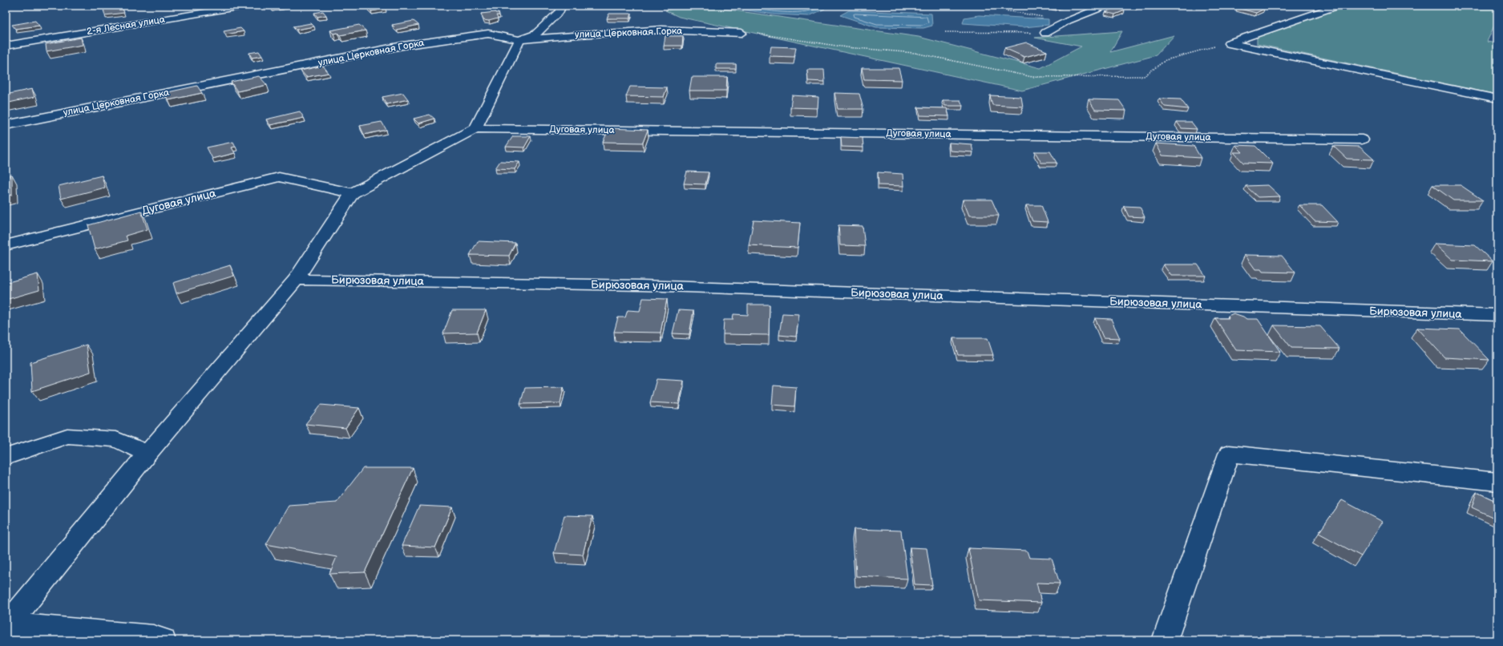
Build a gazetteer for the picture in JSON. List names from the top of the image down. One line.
{"streets":{"street":["2-я Лесная улица","улица Церковная Горка","Дуговая улица","Бирюзовая улица"]}}
